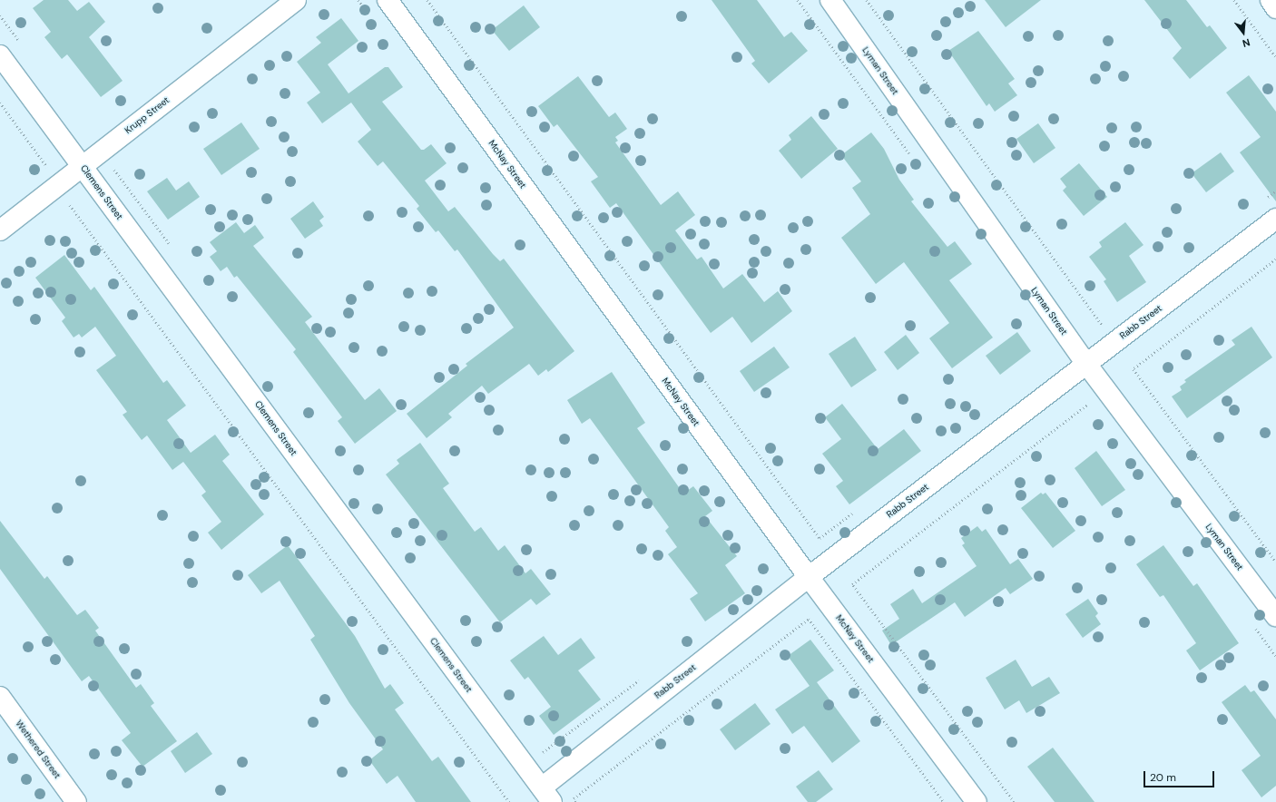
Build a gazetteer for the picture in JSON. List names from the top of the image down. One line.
{"streets":{"street":["Lyman Street","Krupp Street","McNay Street","Clemens Street","Rabb Street","Wethered Street"]},"crossings":[["Lyman Street","Rabb Street"],["Krupp Street","Clemens Street"],["McNay Street","Rabb Street"],["Clemens Street","Rabb Street"]],"scale_bar":"20 m","north":"bottom"}
